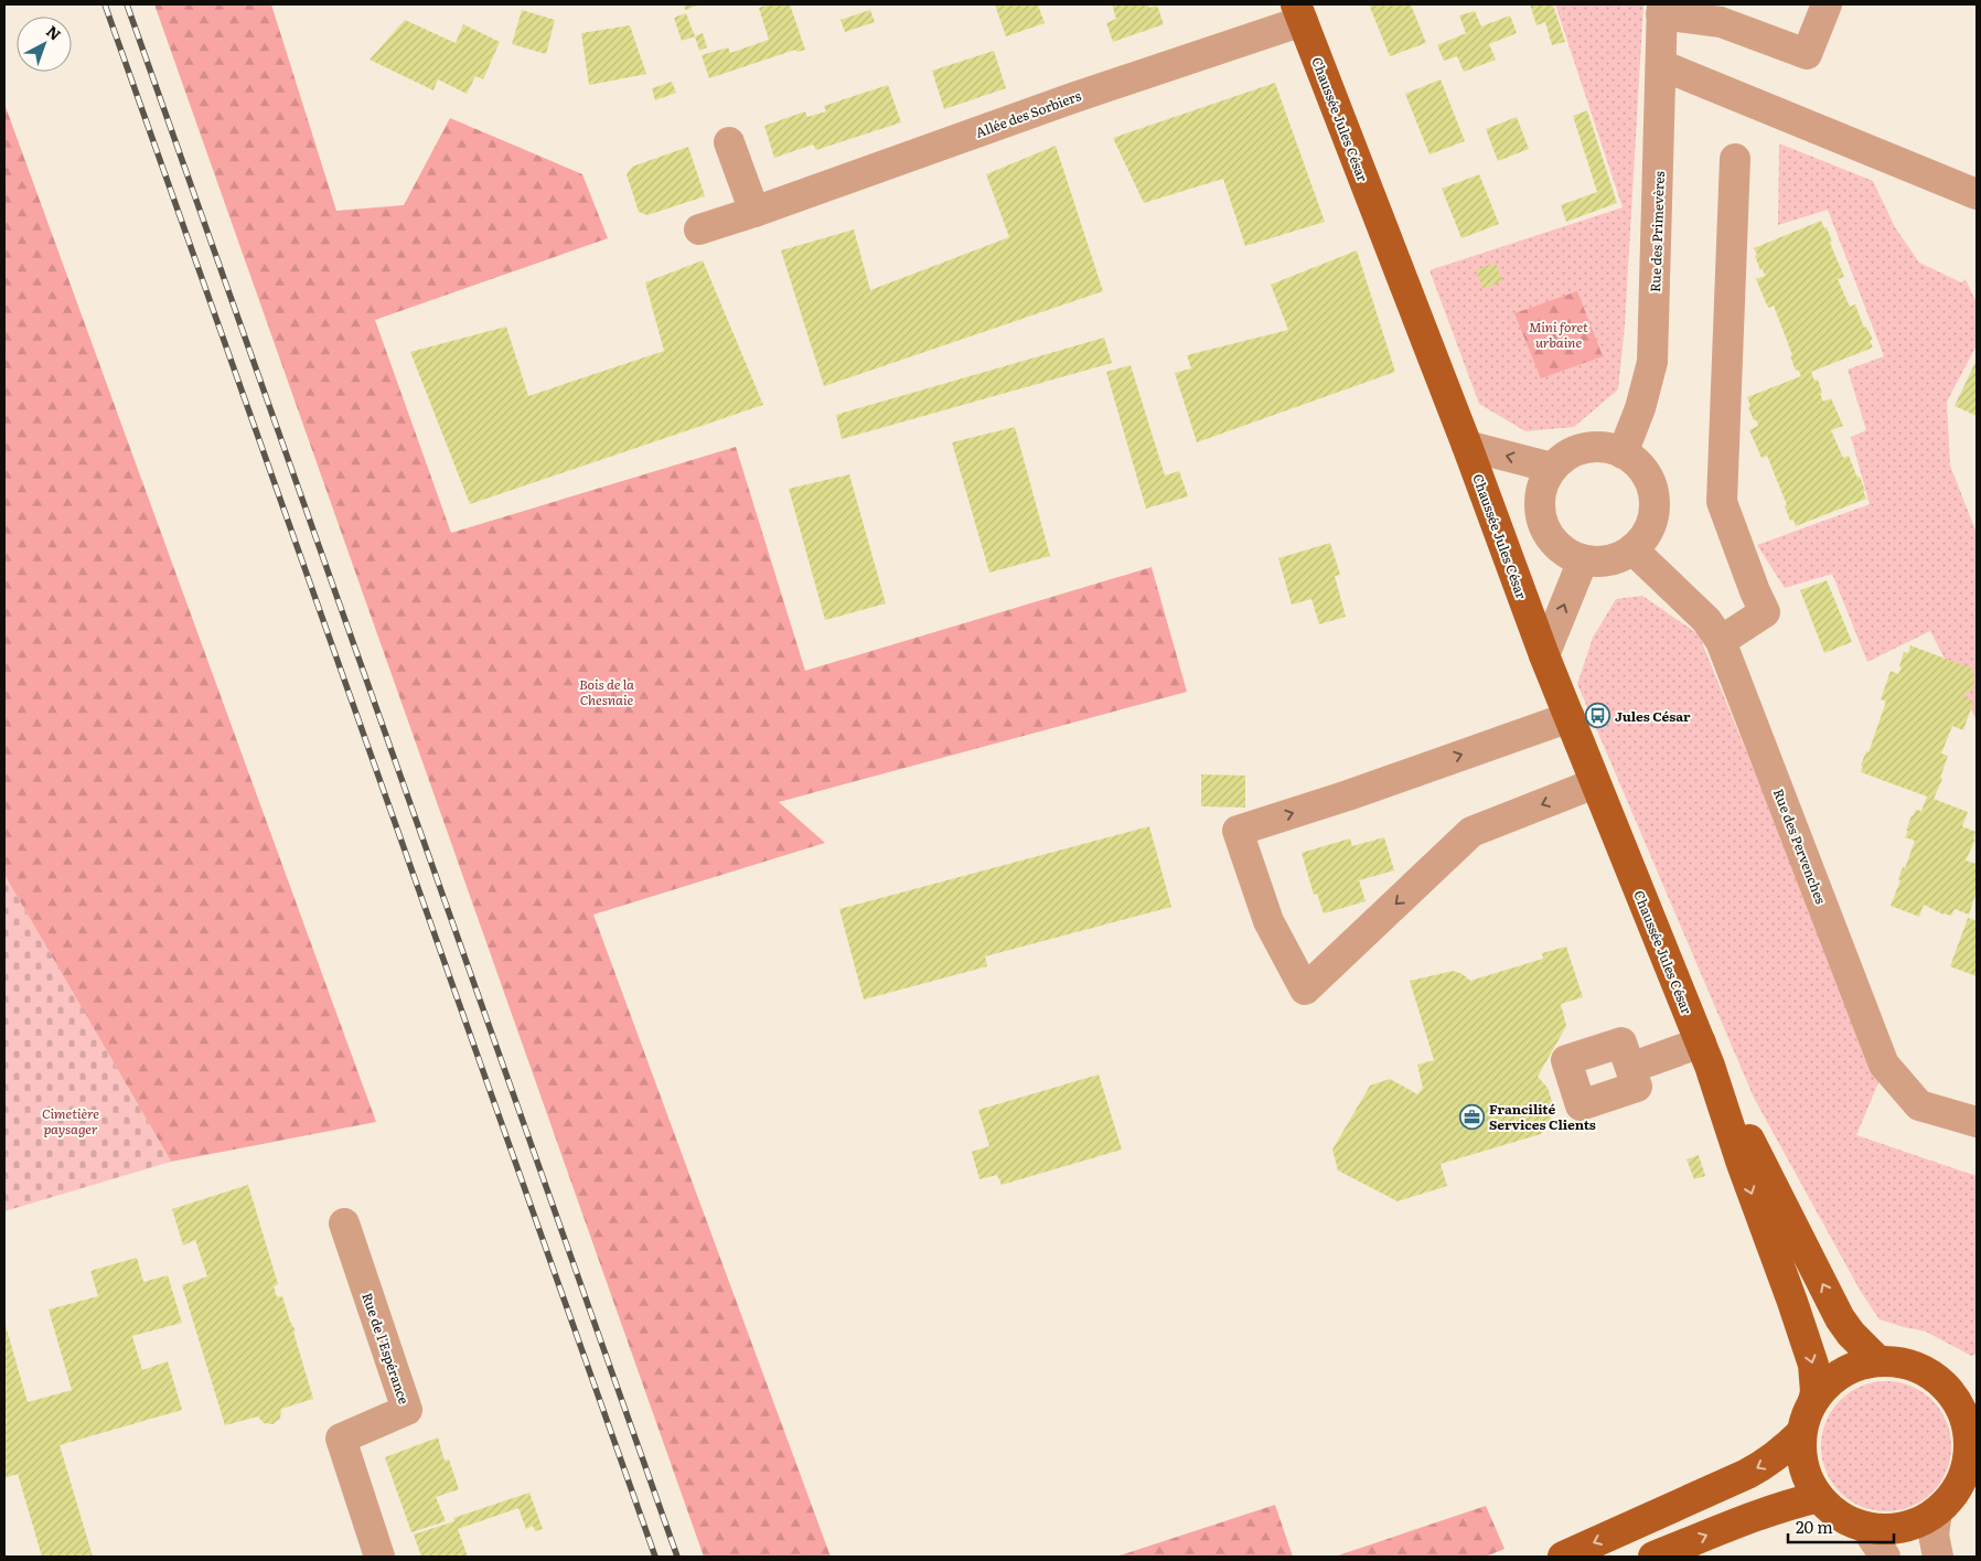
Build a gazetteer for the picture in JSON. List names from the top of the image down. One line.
{"streets":{"main road":["Chaussée Jules César"],"street":["Allée des Sorbiers","Rue des Primevères","Rue des Pervenches","Rue de l'Espérance"]},"crossings":[["Allée des Sorbiers","Chaussée Jules César"],["Rue des Primevères","Rue des Pervenches"]],"parks":["Mini foret urbaine","Bois de la Chesnaie","Cimetière paysager"],"places":{"bus stop":["Jules César"],"office":["Francilité Services Clients"]},"scale_bar":"20 m","north":"top right"}
